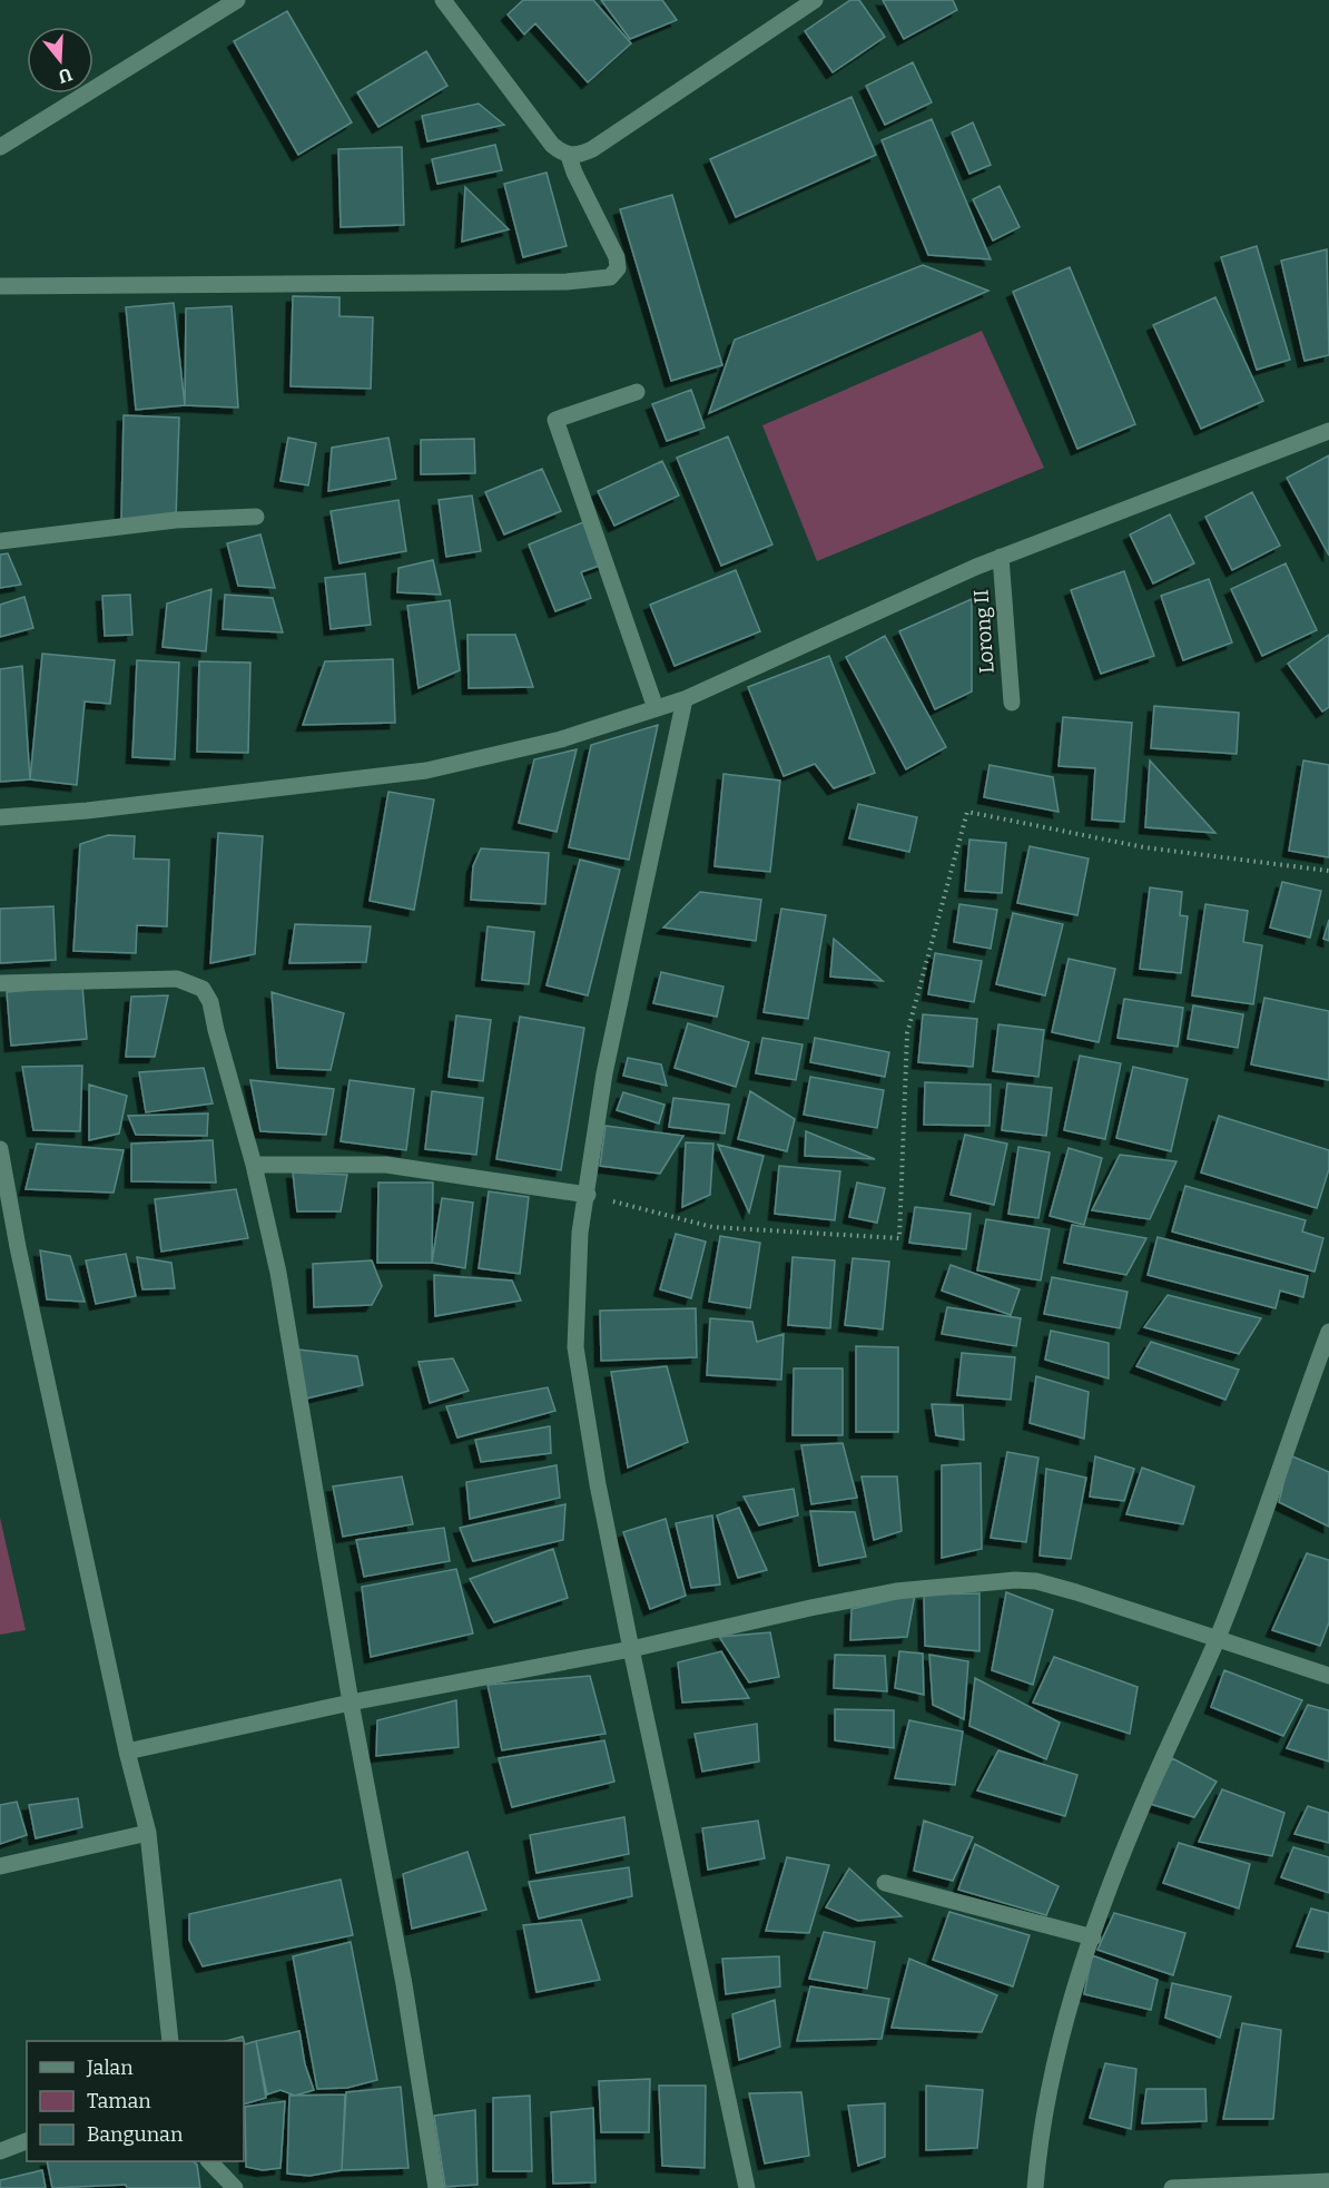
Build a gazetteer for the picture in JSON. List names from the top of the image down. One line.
{"streets":{"street":["Lorong II"]},"legend":["Jalan","Taman","Bangunan"],"north":"bottom"}
